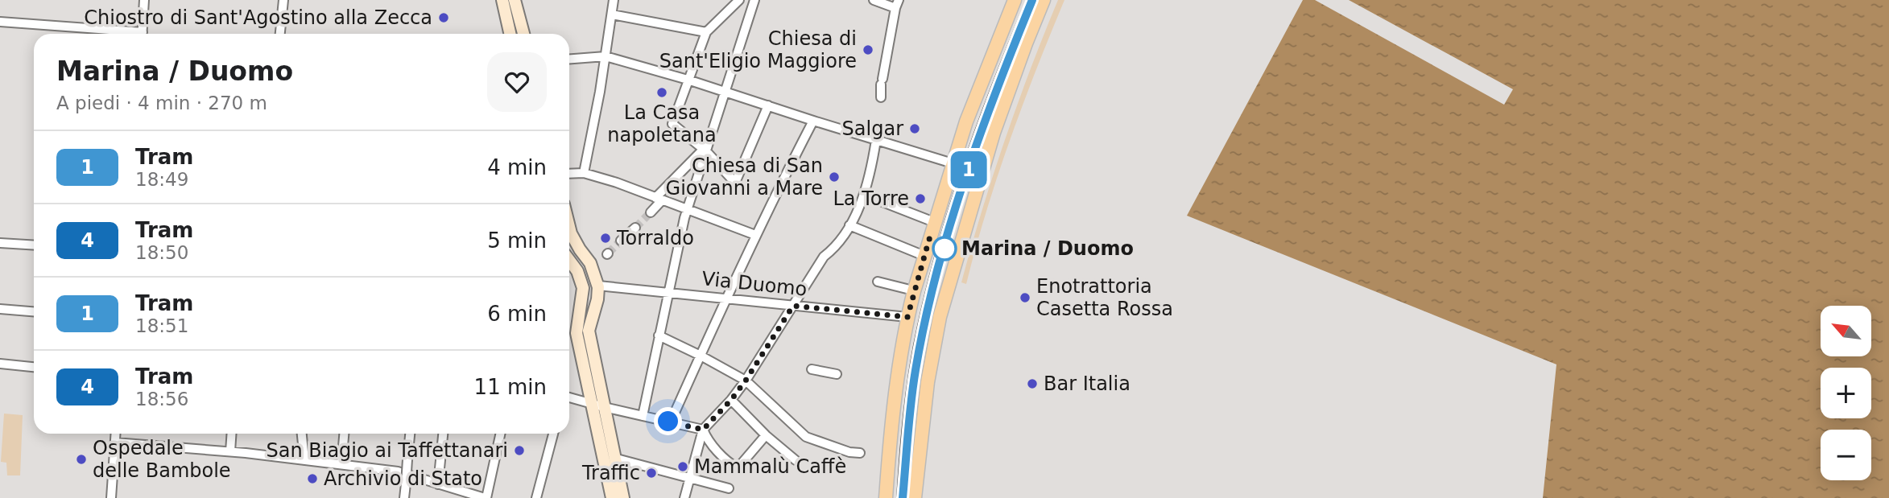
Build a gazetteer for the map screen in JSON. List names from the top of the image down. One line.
{"streets":{"street":["Via Duomo"]},"places":["Chiostro di Sant'Agostino alla Zecca","Chiesa di Sant'Eligio Maggiore","La Casa napoletana","Salgar","Chiesa di San Giovanni a Mare","La Torre","Torraldo","Marina / Duomo","Enotrattoria Casetta Rossa","Bar Italia","San Biagio ai Taffettanari","Ospedale delle Bambole","Mammalù Caffè","Traffic","Archivio di Stato"],"lines":["tram line 1"],"north":"top left","page":{"on_map":"1","heading":["Marina / Duomo","A piedi · 4 min · 270 m"],"list":[{"mark":"1","name":"Tram","note":"18:49","value":"4 min"},{"mark":"4","name":"Tram","note":"18:50","value":"5 min"},{"mark":"1","name":"Tram","note":"18:51","value":"6 min"},{"mark":"4","name":"Tram","note":"18:56","value":"11 min"}],"map_buttons":["+","−"]}}
